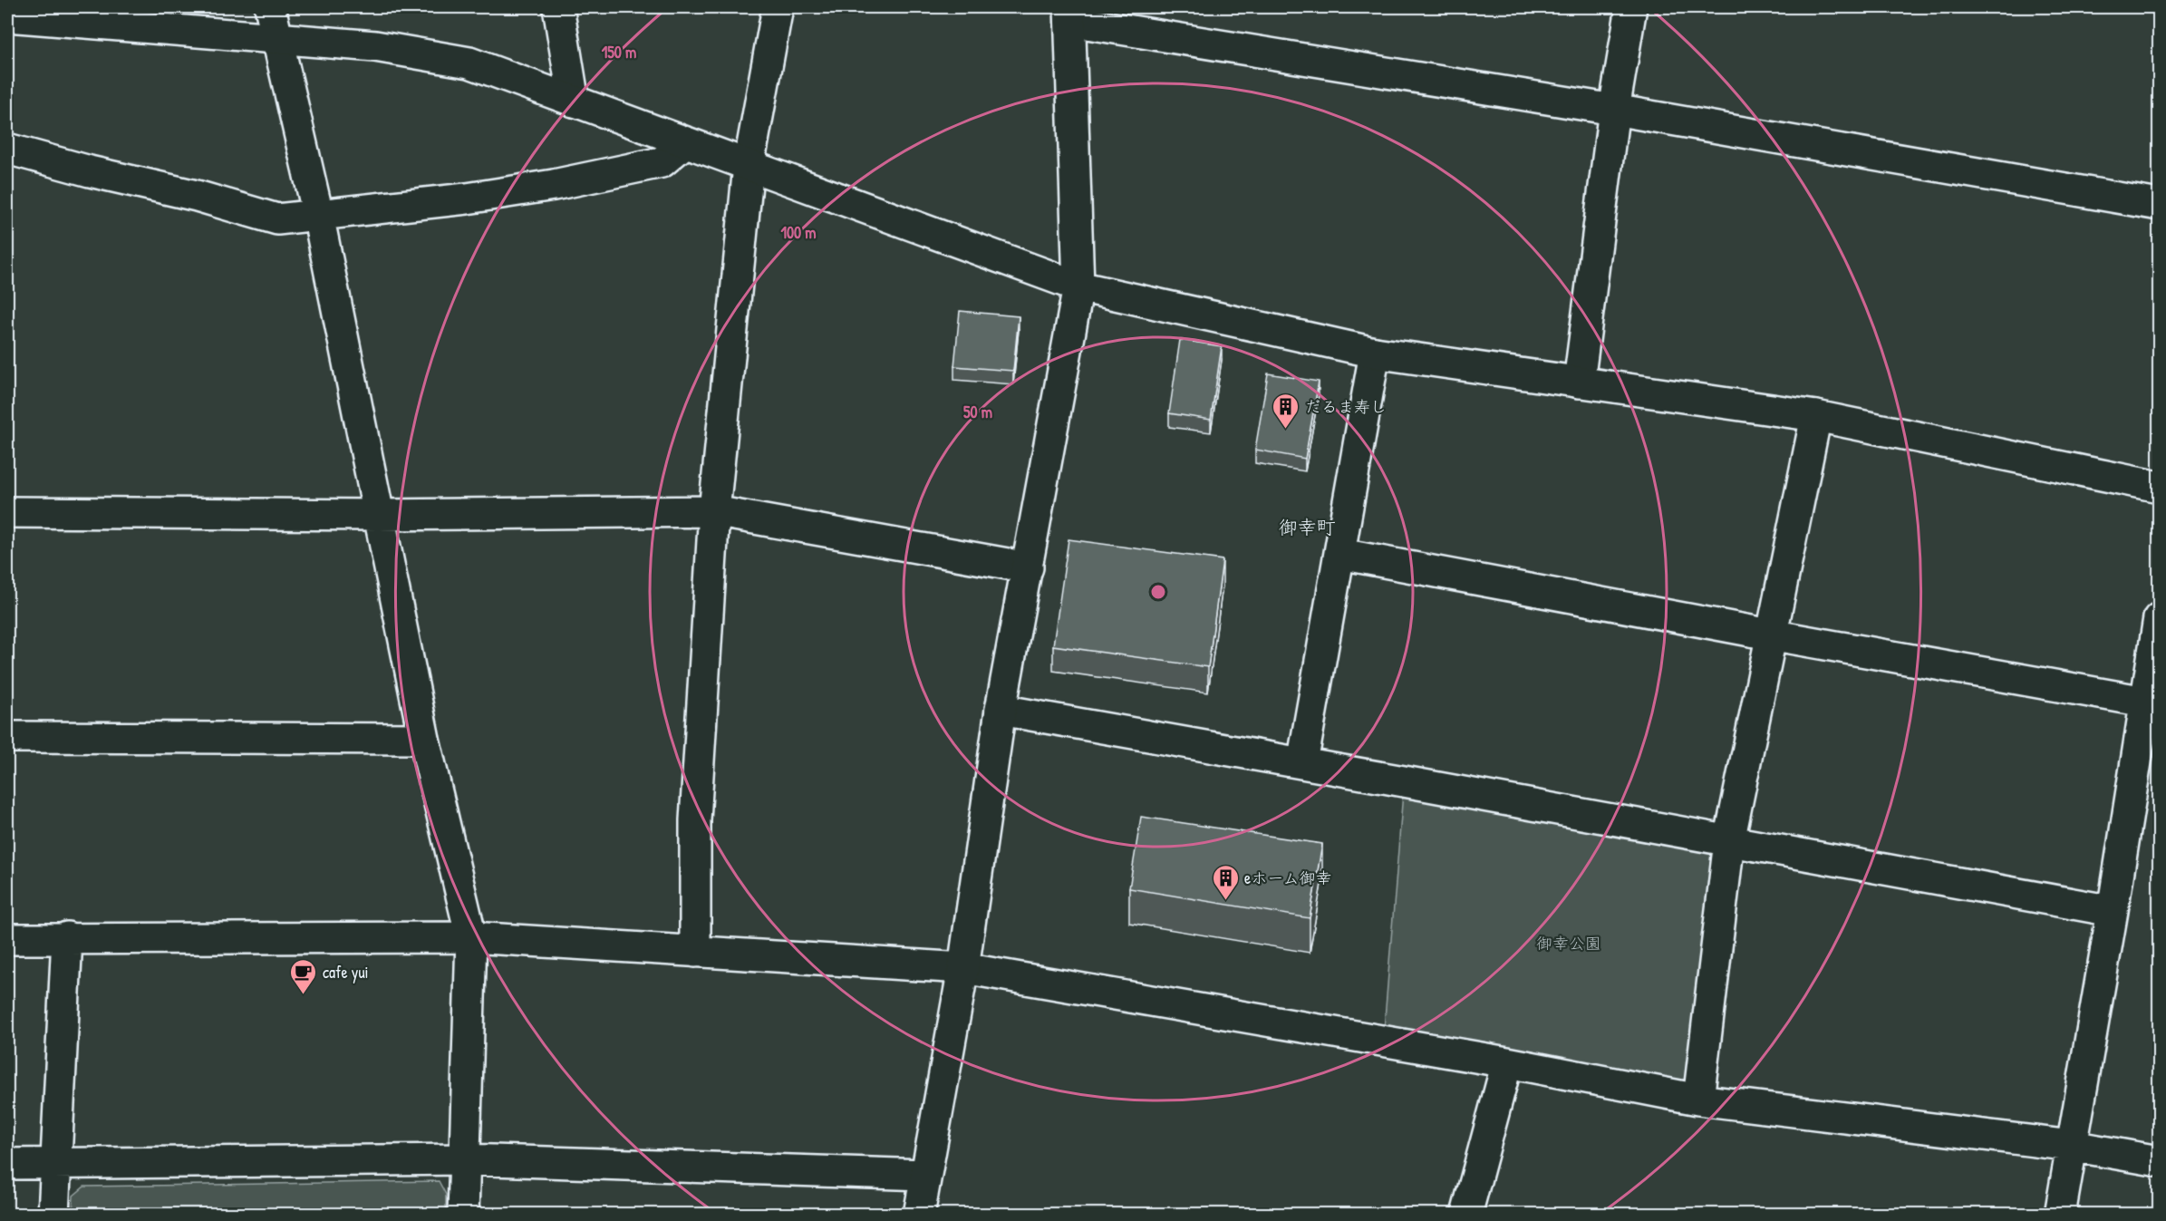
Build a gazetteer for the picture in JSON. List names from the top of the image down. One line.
{"districts":["御幸町"],"parks":["御幸公園"],"places":{"building":["だるま寿し","eホーム御幸"],"cafe":["cafe yui"]},"rings":["150 m","100 m","50 m"]}
